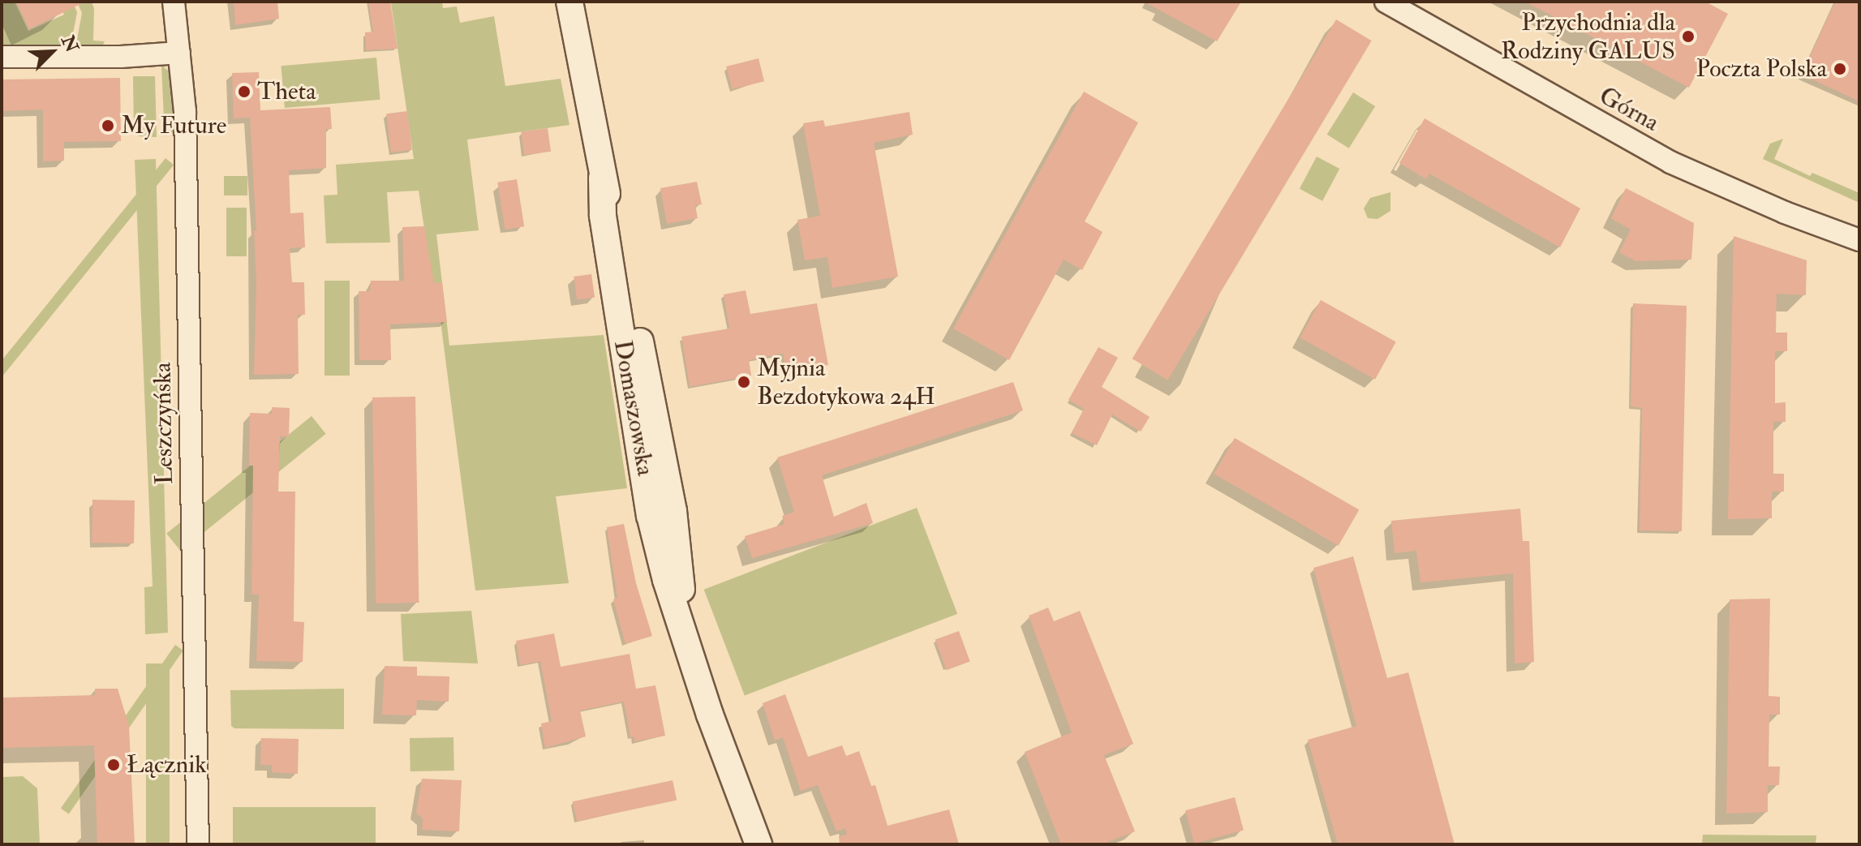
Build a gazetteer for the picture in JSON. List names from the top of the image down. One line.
{"streets":{"street":["Górna","Domaszowska","Leszczyńska"]},"places":["Przychodnia dla Rodziny GALUS","Poczta Polska","Theta","My Future","Myjnia Bezdotykowa 24H","Łącznik"],"north":"top right"}
